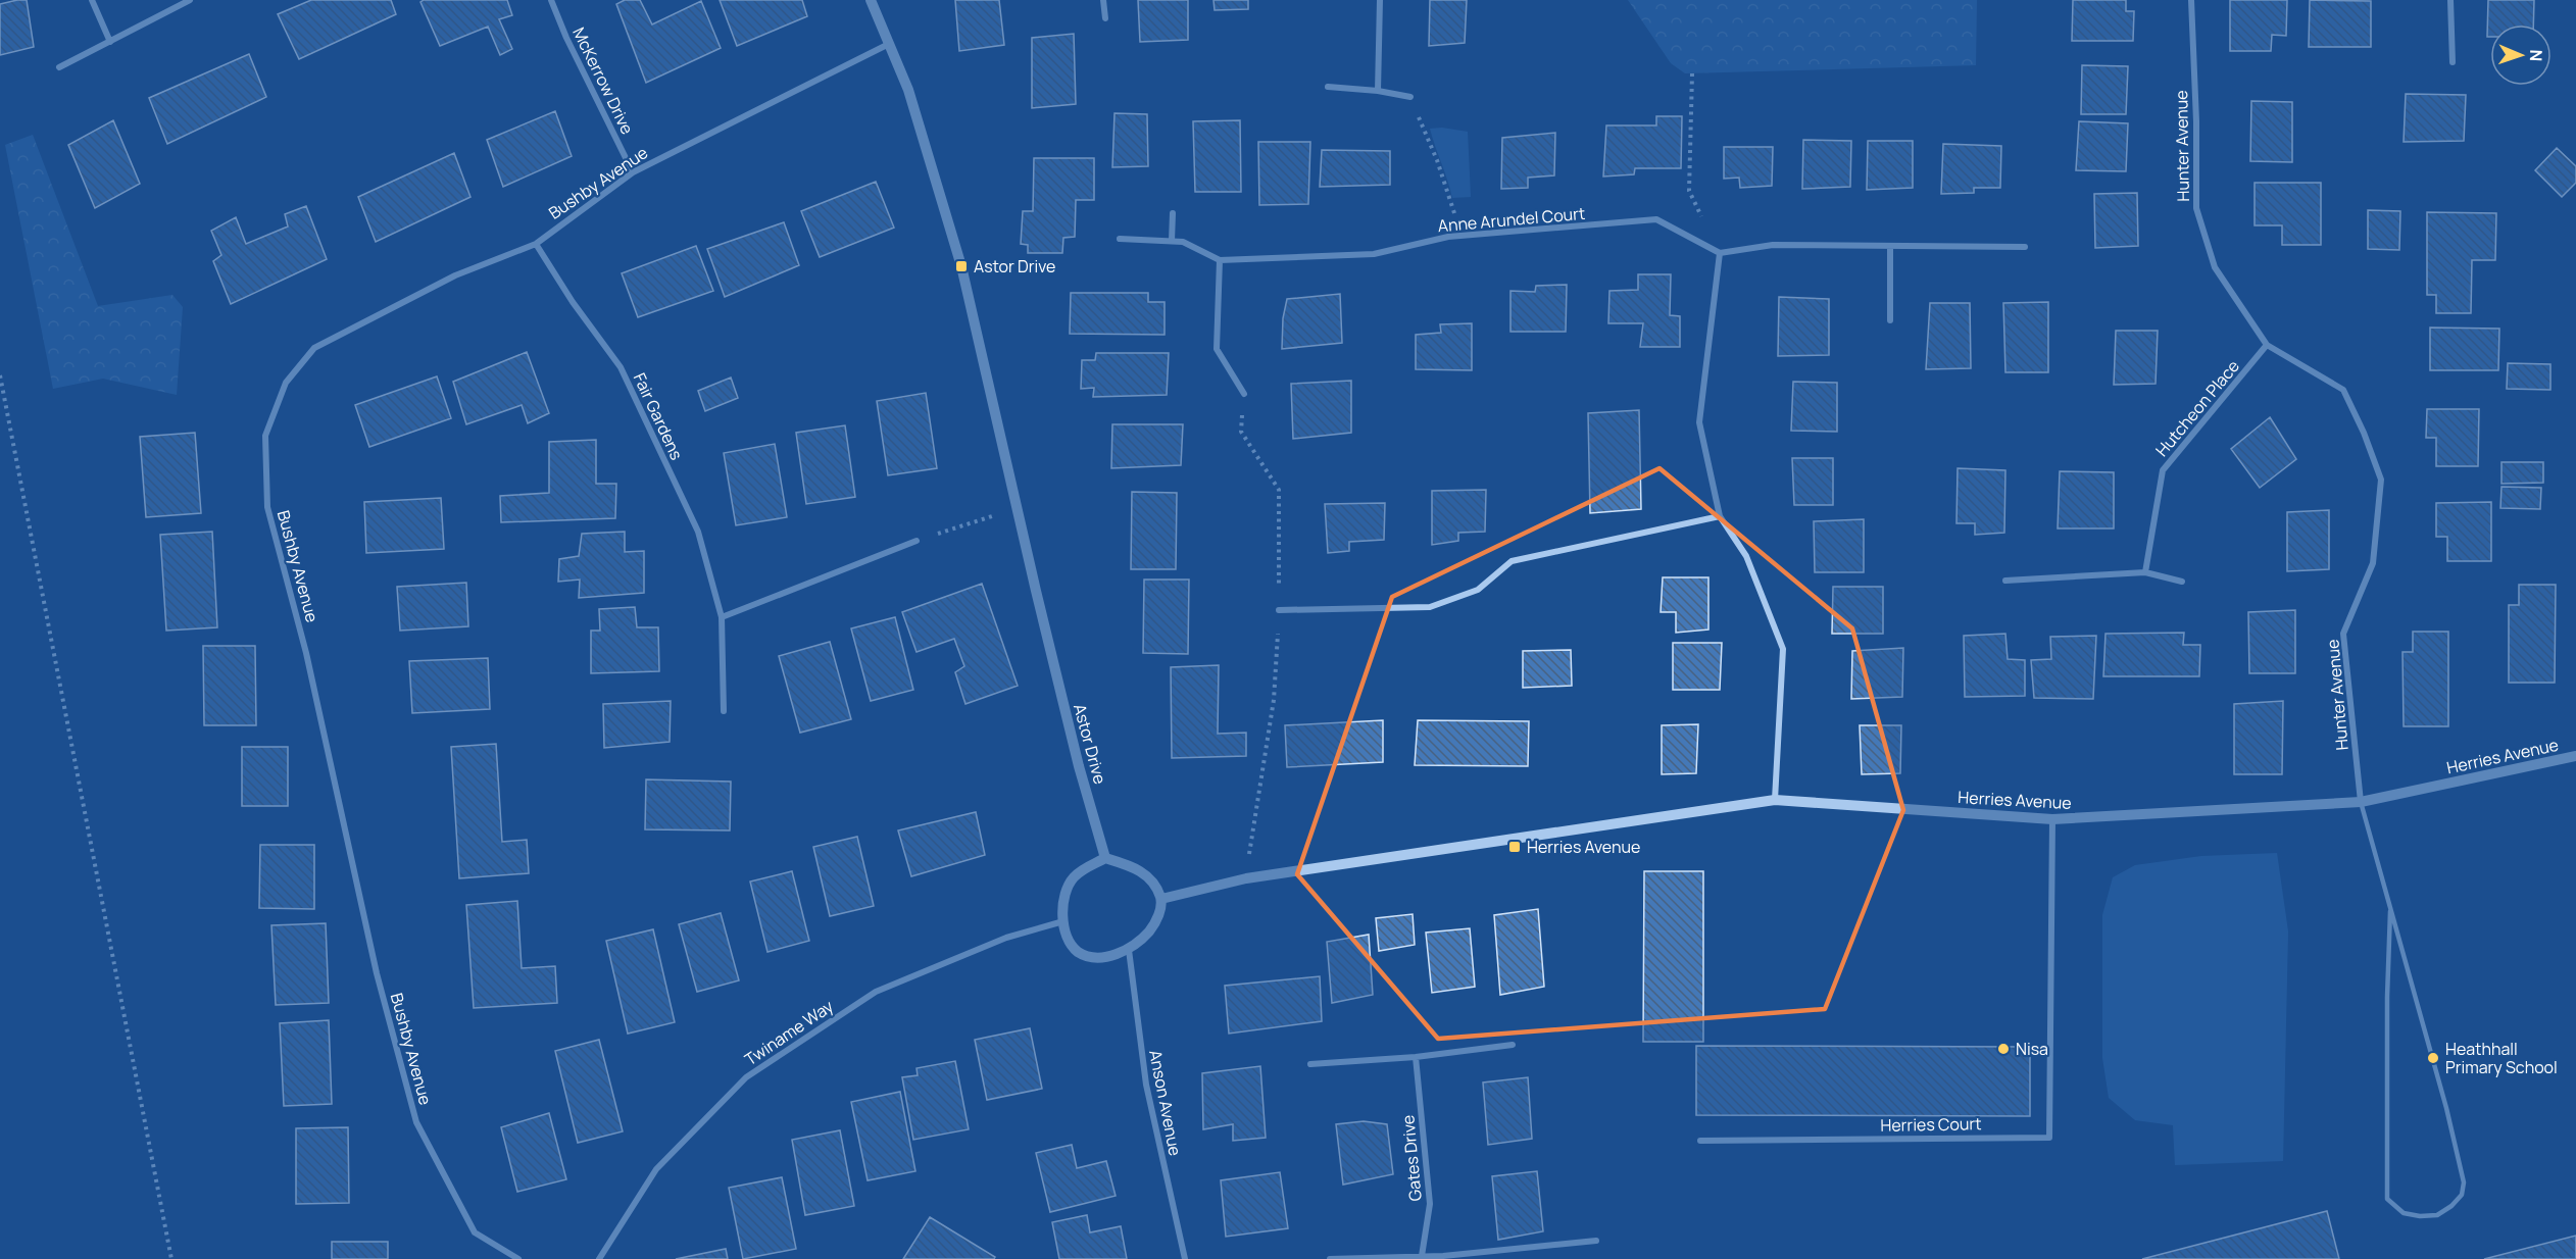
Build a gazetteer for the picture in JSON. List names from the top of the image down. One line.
{"streets":{"street":["McKerrow Drive","Hunter Avenue","Bushby Avenue","Anne Arundel Court","Hutcheon Place","Fair Gardens","Astor Drive","Herries Avenue","Twiname Way","Anson Avenue","Herries Court","Gates Drive"]},"crossings":[["McKerrow Drive","Bushby Avenue"],["Hunter Avenue","Hutcheon Place"],["Hunter Avenue","Herries Avenue"],["Bushby Avenue","Fair Gardens"],["Bushby Avenue","Astor Drive"],["Astor Drive","Herries Avenue"],["Astor Drive","Twiname Way"],["Astor Drive","Anson Avenue"],["Herries Avenue","Twiname Way"],["Herries Avenue","Anson Avenue"],["Herries Avenue","Herries Court"],["Twiname Way","Anson Avenue"]],"places":{"transit":["Astor Drive","Herries Avenue"],"other":["Nisa","Heathhall Primary School"]},"north":"right"}
